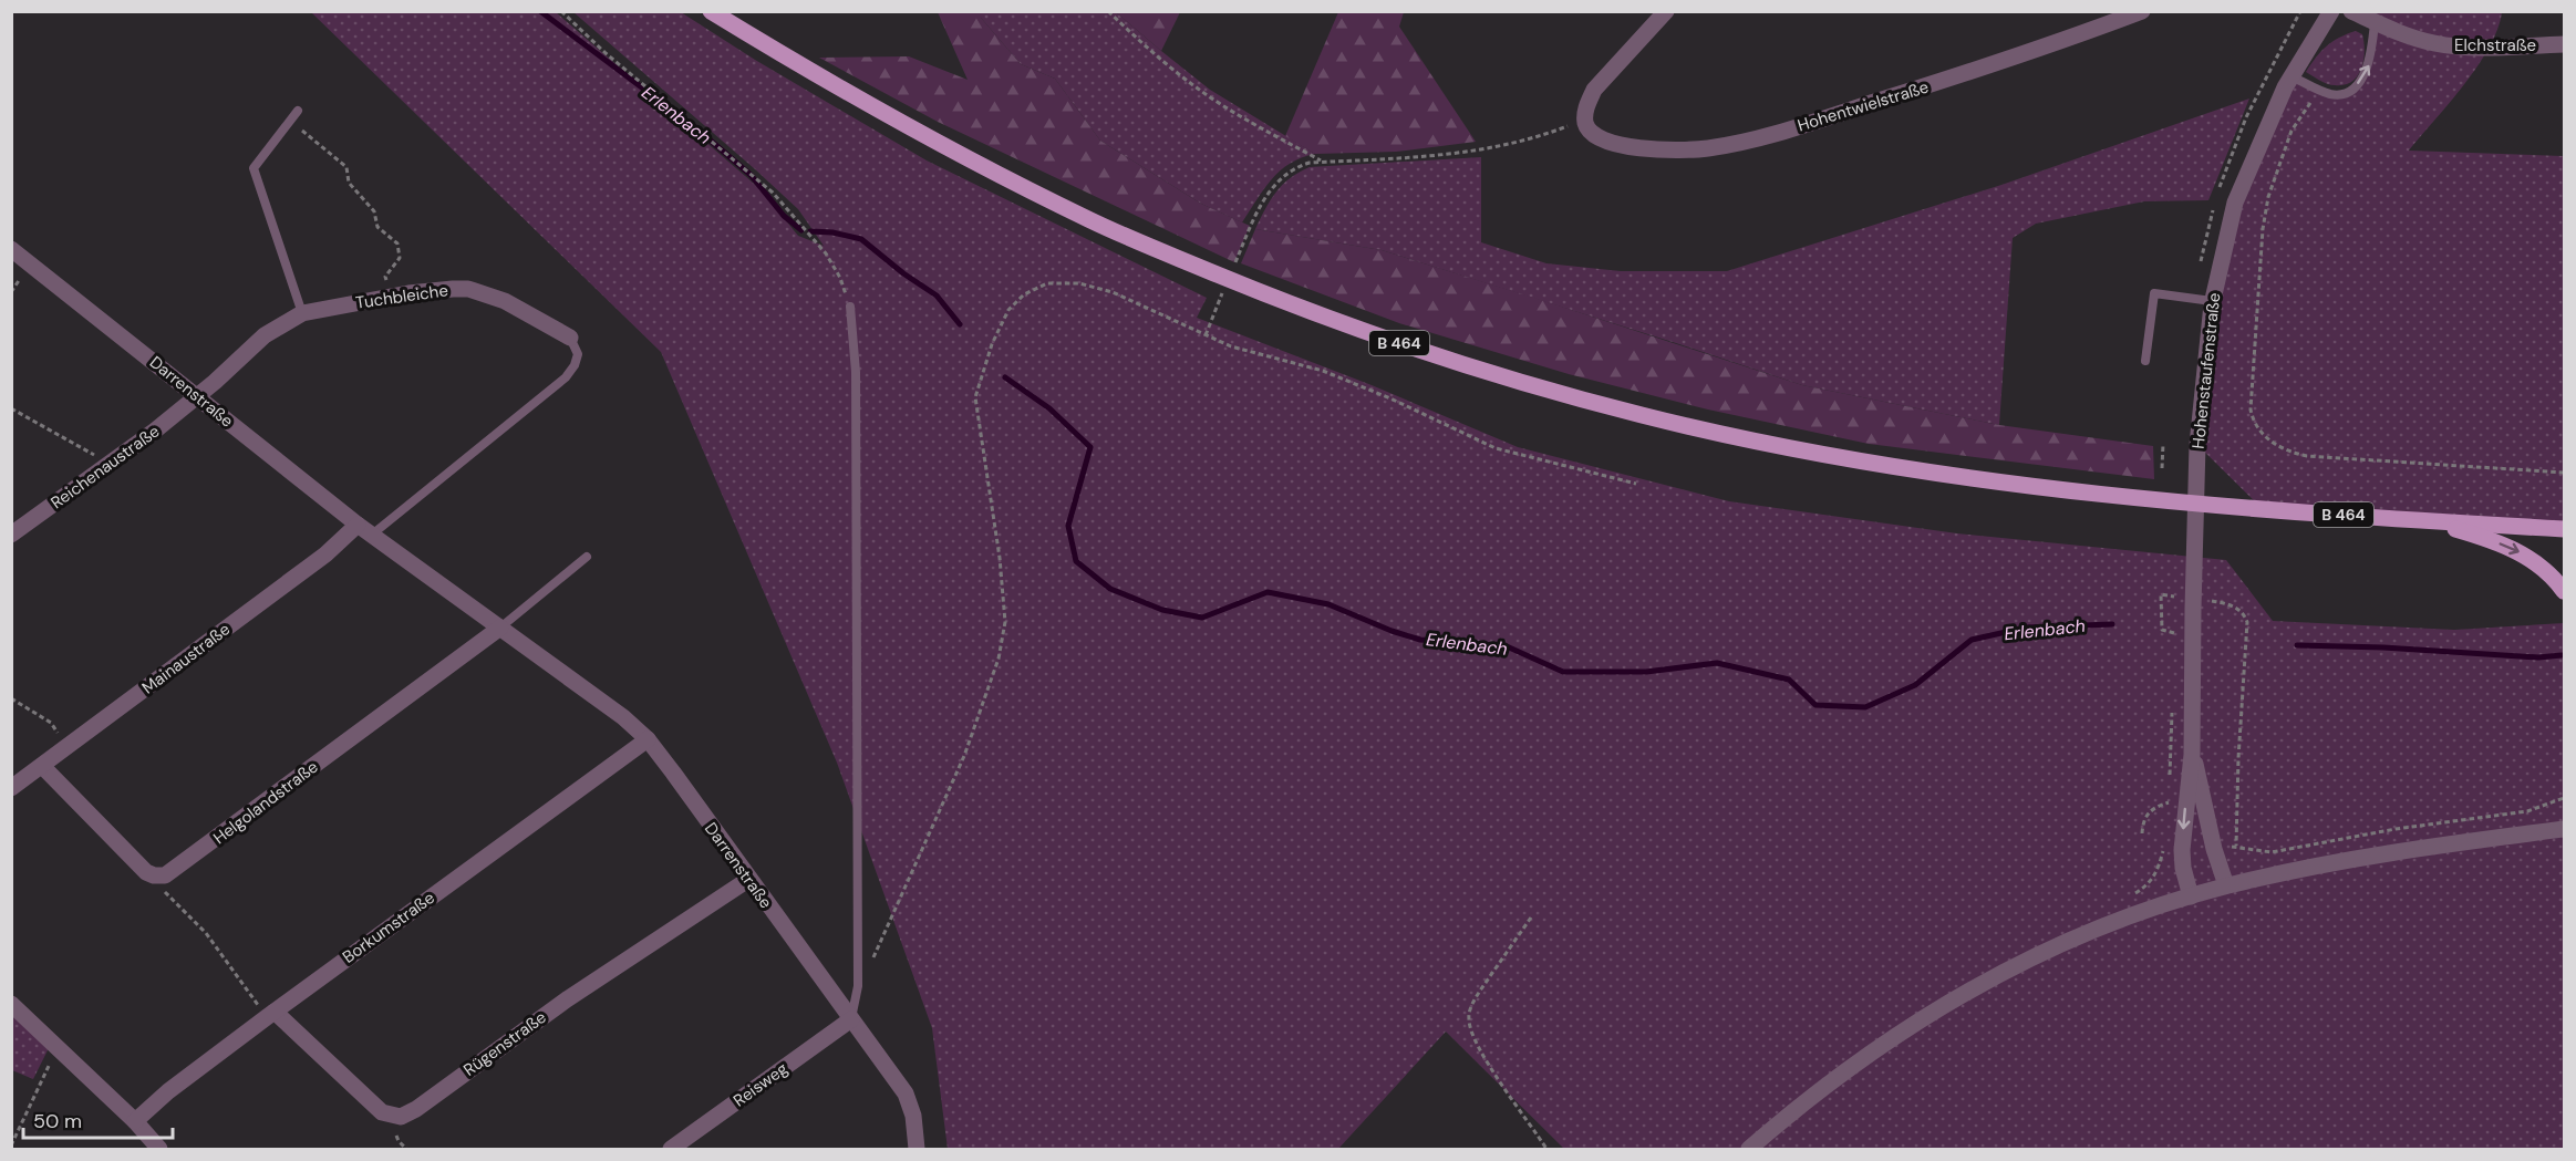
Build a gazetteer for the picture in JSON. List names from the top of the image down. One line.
{"streets":{"main road":["B 464"],"street":["Elchstraße","Hohentwielstraße","Tuchbleiche","Hohenstaufenstraße","Darrenstraße","Reichenaustraße","Mainaustraße","Helgolandstraße","Borkumstraße","Rügenstraße","Reisweg"]},"crossings":[["Tuchbleiche","Darrenstraße"],["Tuchbleiche","Reichenaustraße"],["Darrenstraße","Reichenaustraße"],["Darrenstraße","Mainaustraße"],["Darrenstraße","Helgolandstraße"],["Darrenstraße","Borkumstraße"],["Darrenstraße","Rügenstraße"],["Darrenstraße","Reisweg"],["Borkumstraße","Rügenstraße"]],"water":["Erlenbach"],"scale_bar":"50 m"}
